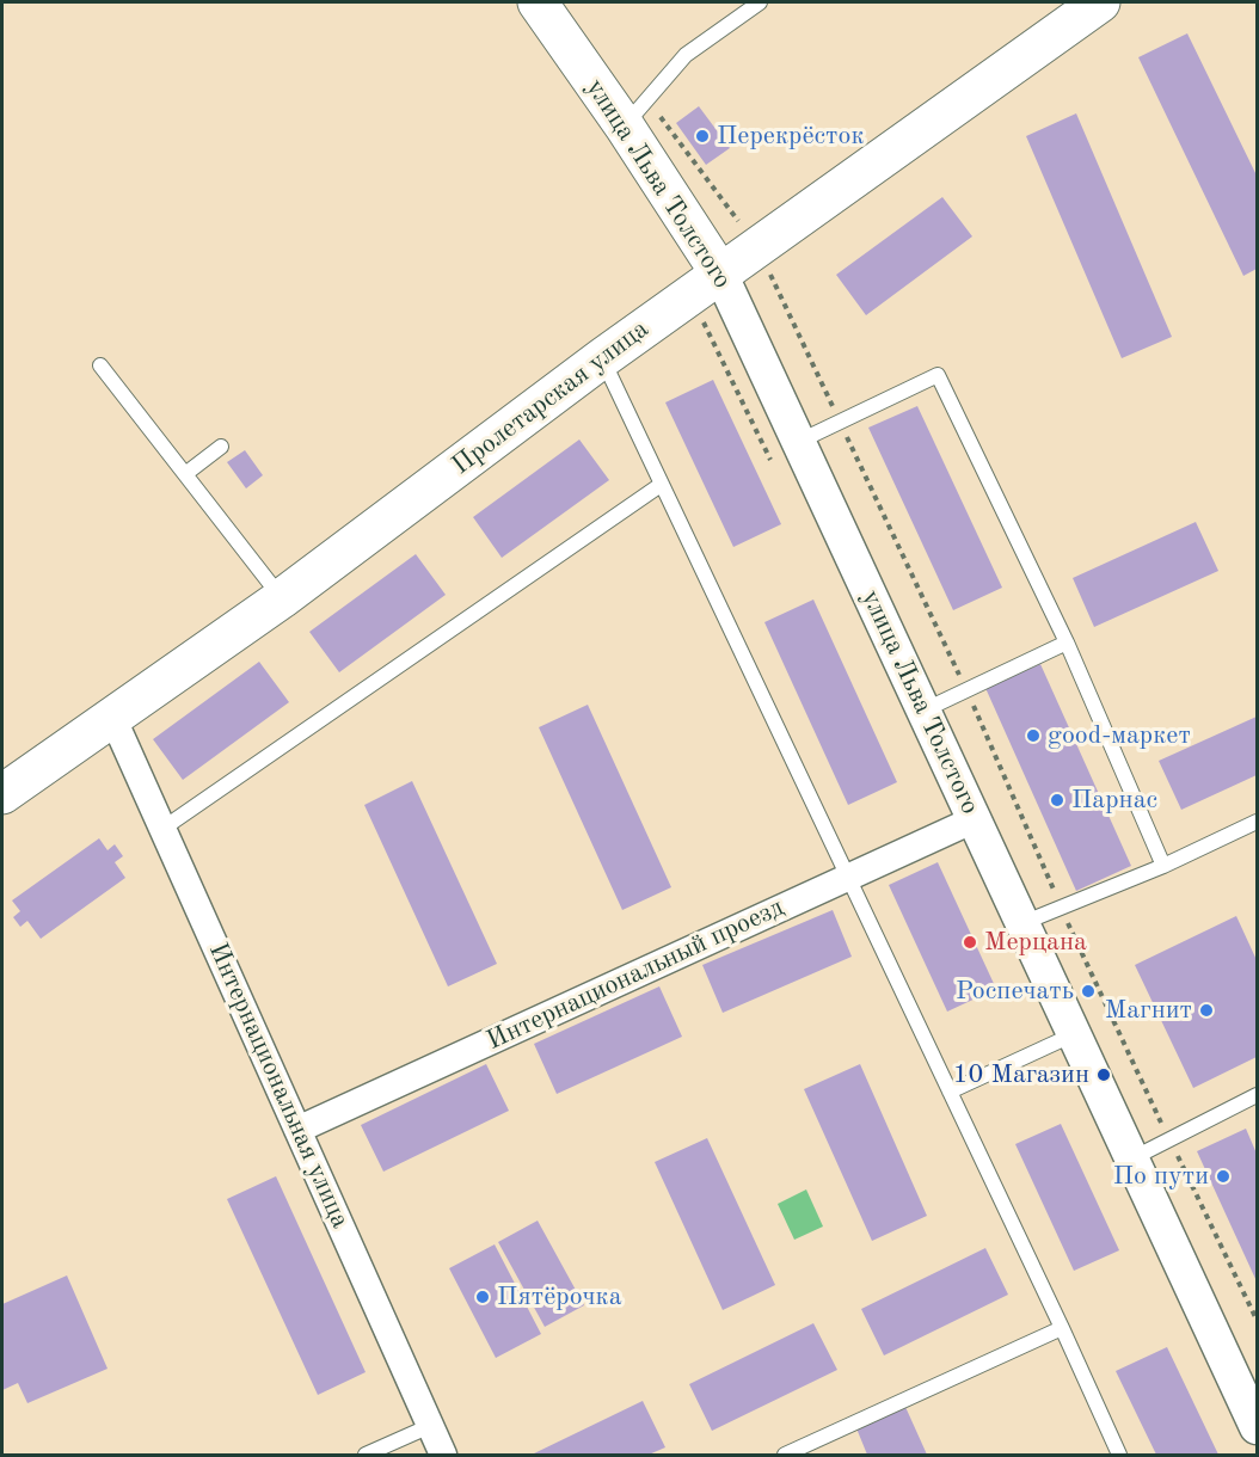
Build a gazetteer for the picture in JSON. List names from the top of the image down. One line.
{"streets":{"main road":["улица Льва Толстого","Пролетарская улица"],"street":["Интернациональный проезд","Интернациональная улица"]},"crossings":[["улица Льва Толстого","Пролетарская улица"],["улица Льва Толстого","Интернациональный проезд"],["Пролетарская улица","Интернациональная улица"],["Интернациональный проезд","Интернациональная улица"]],"places":["Перекрёсток","good-маркет","Парнас","Мерцана","Роспечать","Магнит","10 Магазин","По пути","Пятёрочка"]}
